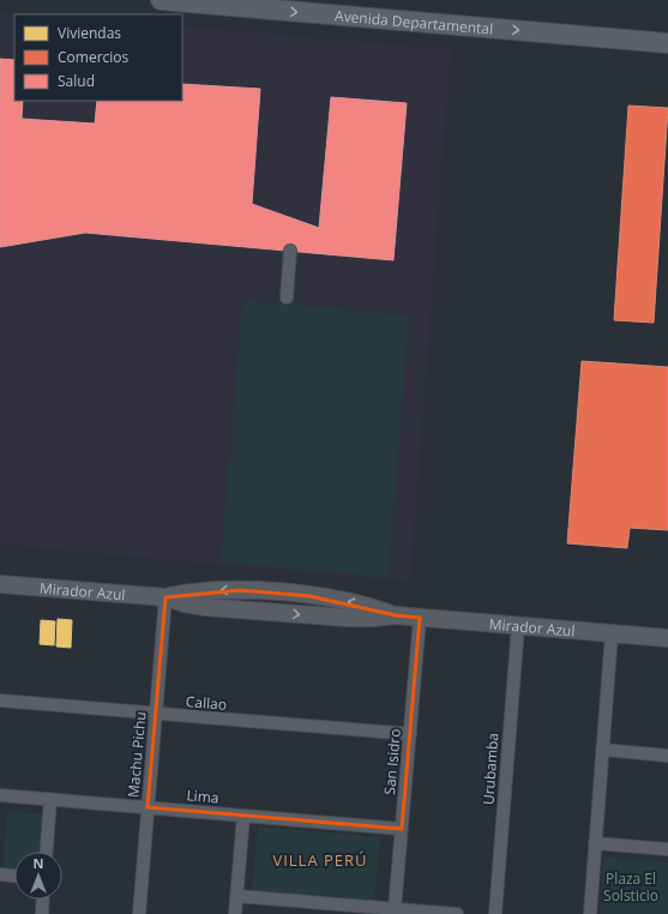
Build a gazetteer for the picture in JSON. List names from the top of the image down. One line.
{"streets":{"main road":["Avenida Departamental"],"street":["Mirador Azul","Callao","Machu Pichu","San Isidro","Urubamba","Lima"]},"crossings":[["Mirador Azul","Machu Pichu"],["Mirador Azul","San Isidro"],["Mirador Azul","Urubamba"],["Callao","Machu Pichu"],["Callao","San Isidro"],["Machu Pichu","Lima"],["San Isidro","Lima"]],"one_way":["Avenida Departamental"],"districts":["VILLA PERÚ"],"parks":["Plaza El Solsticio"],"legend":["Viviendas","Comercios","Salud"],"north":"top"}
